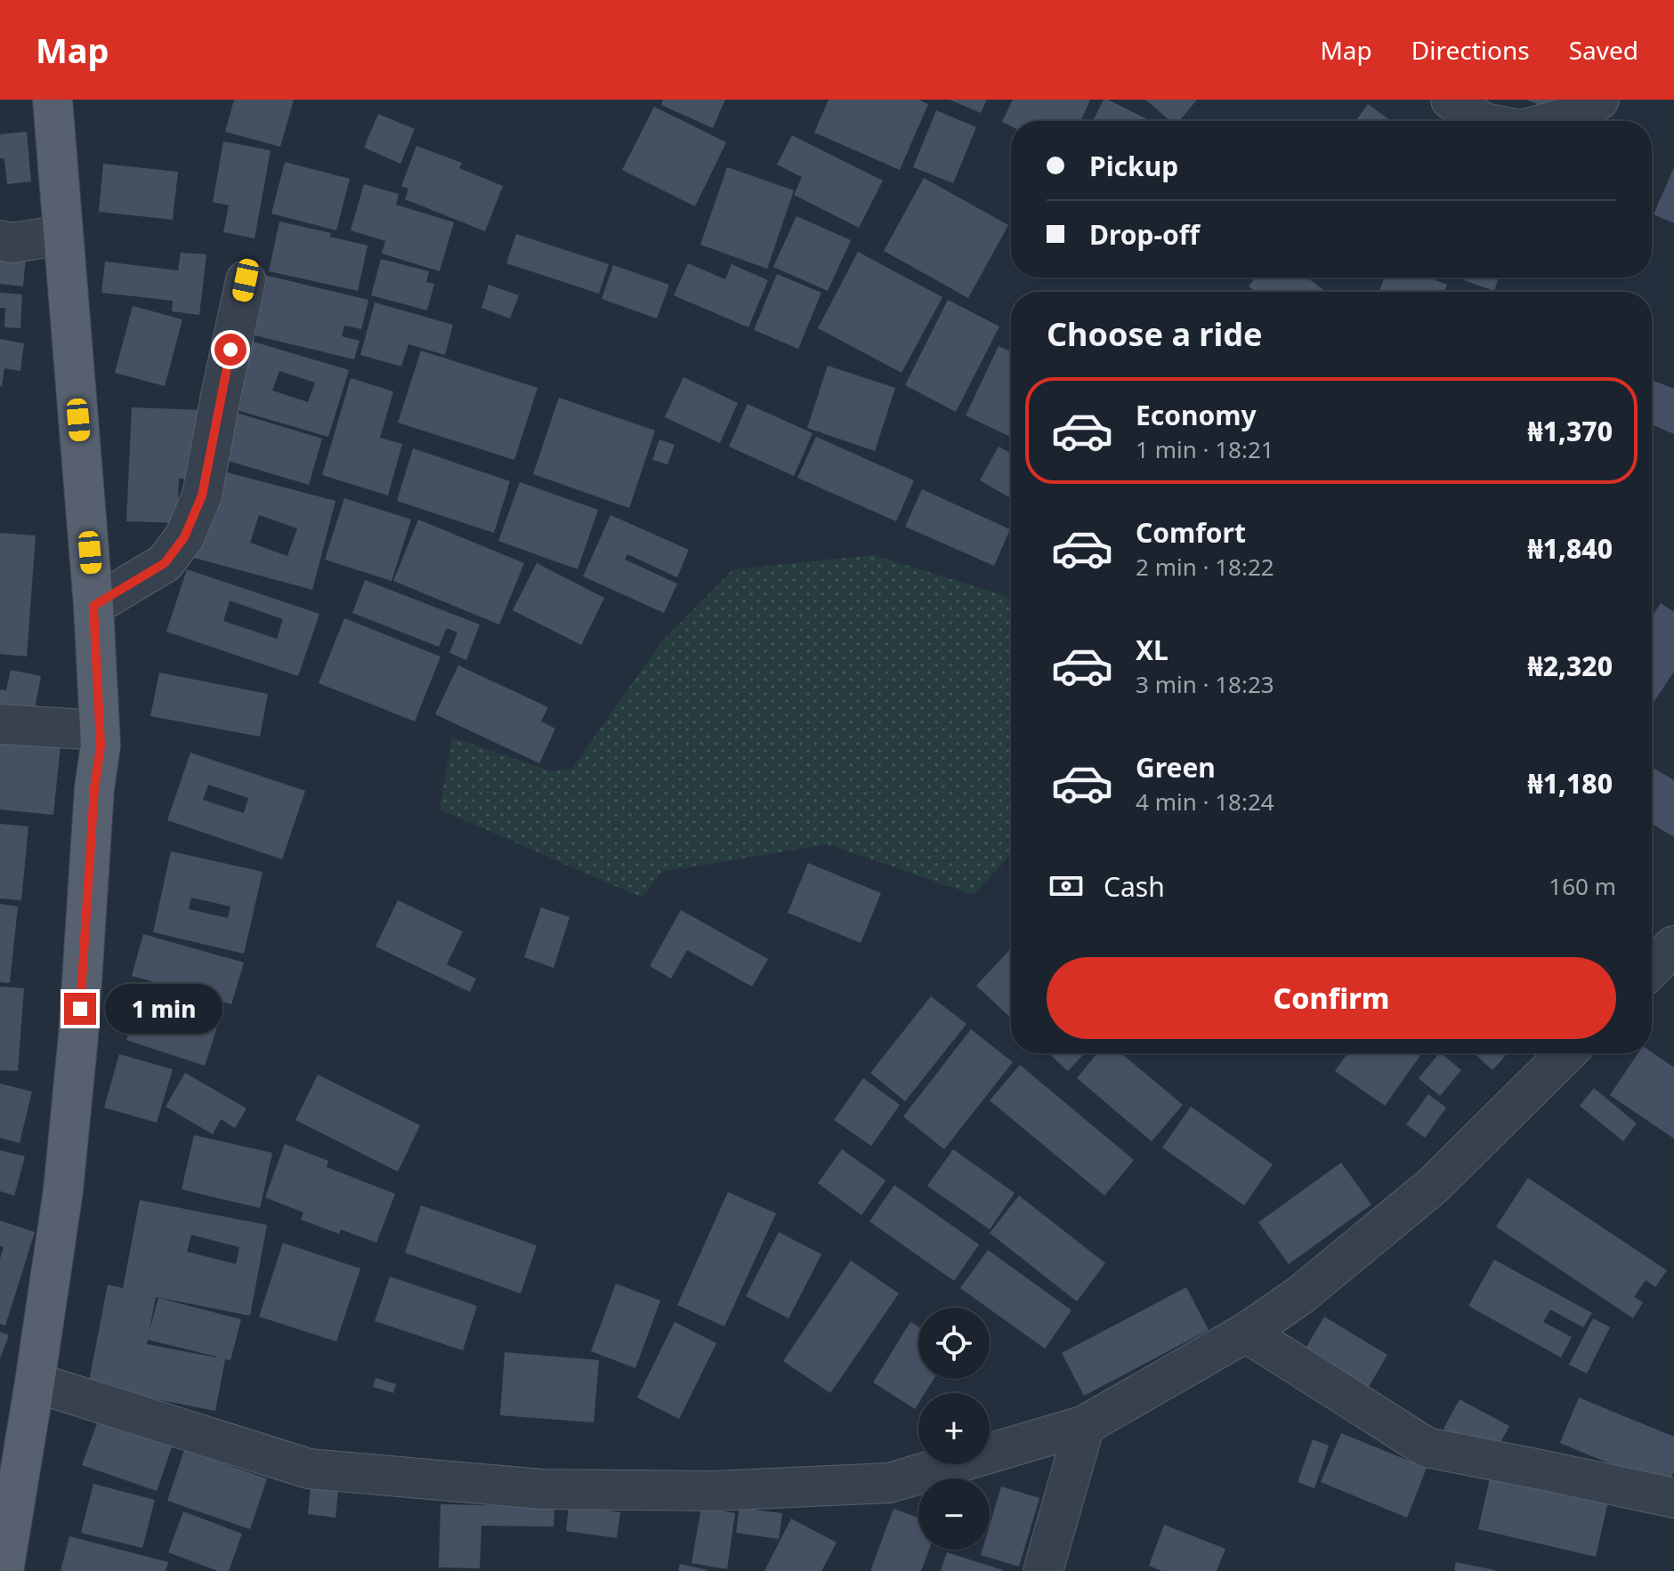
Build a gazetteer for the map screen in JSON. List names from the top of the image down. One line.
{"page":{"header":"Map","nav":["Map","Directions","Saved"],"banner":["Pickup","Drop-off"],"heading":"Choose a ride","list":[{"name":"Economy","note":"1 min · 18:21","value":"₦1,370"},{"name":"Comfort","note":"2 min · 18:22","value":"₦1,840"},{"name":"XL","note":"3 min · 18:23","value":"₦2,320"},{"name":"Green","note":"4 min · 18:24","value":"₦1,180"}],"pay":["Cash","160 m"],"buttons":"Confirm","bubble":"1 min","map_buttons":["+","−"]}}
